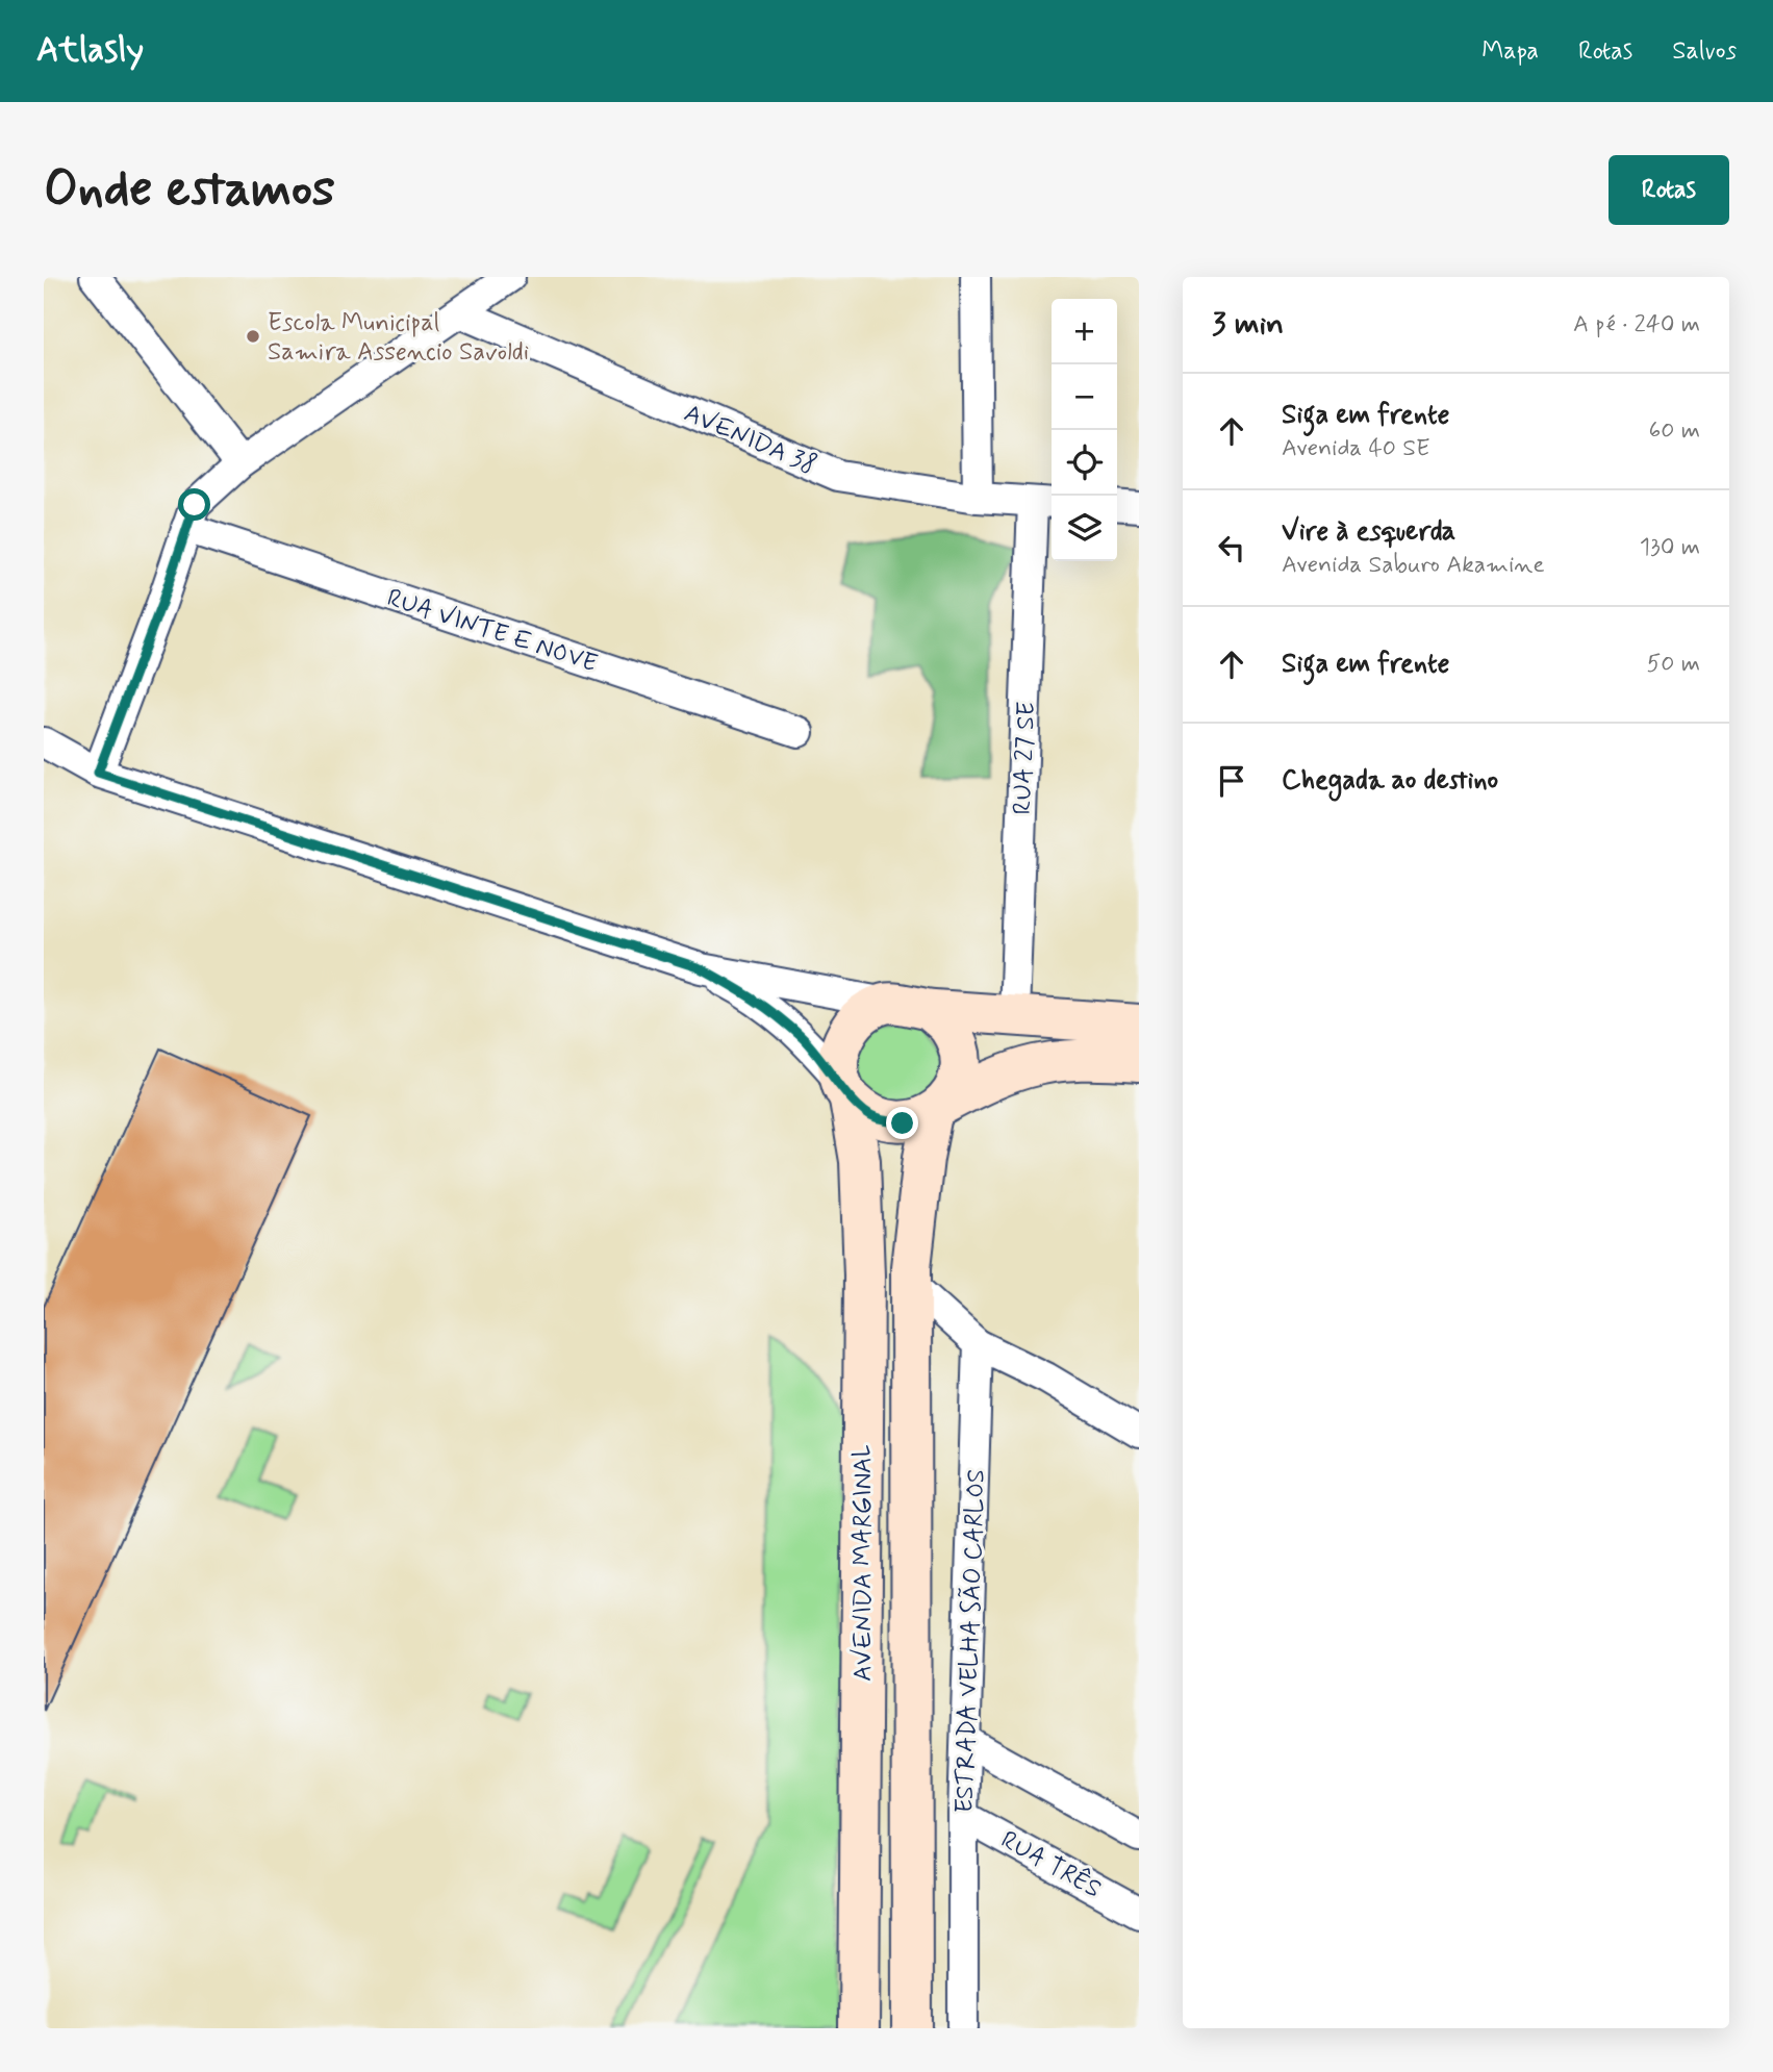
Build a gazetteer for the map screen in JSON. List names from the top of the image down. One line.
{"streets":{"street":["AVENIDA 38","RUA VINTE E NOVE","RUA 27 SE","AVENIDA MARGINAL","ESTRADA VELHA SÃO CARLOS","RUA TRÊS"]},"crossings":[["AVENIDA 38","RUA 27 SE"],["ESTRADA VELHA SÃO CARLOS","RUA TRÊS"]],"places":["Escola Municipal Samira Assencio Savoldi"],"page":{"header":"Atlasly","nav":["Mapa","Rotas","Salvos"],"buttons":"Rotas","title":"Onde estamos","heading":["3 min","A pé · 240 m"],"map_buttons":["+","−"],"list":[["Siga em frente","Avenida 40 SE","60 m"],["Vire à esquerda","Avenida Saburo Akamine","130 m"],["Siga em frente","50 m"],"Chegada ao destino"]}}
